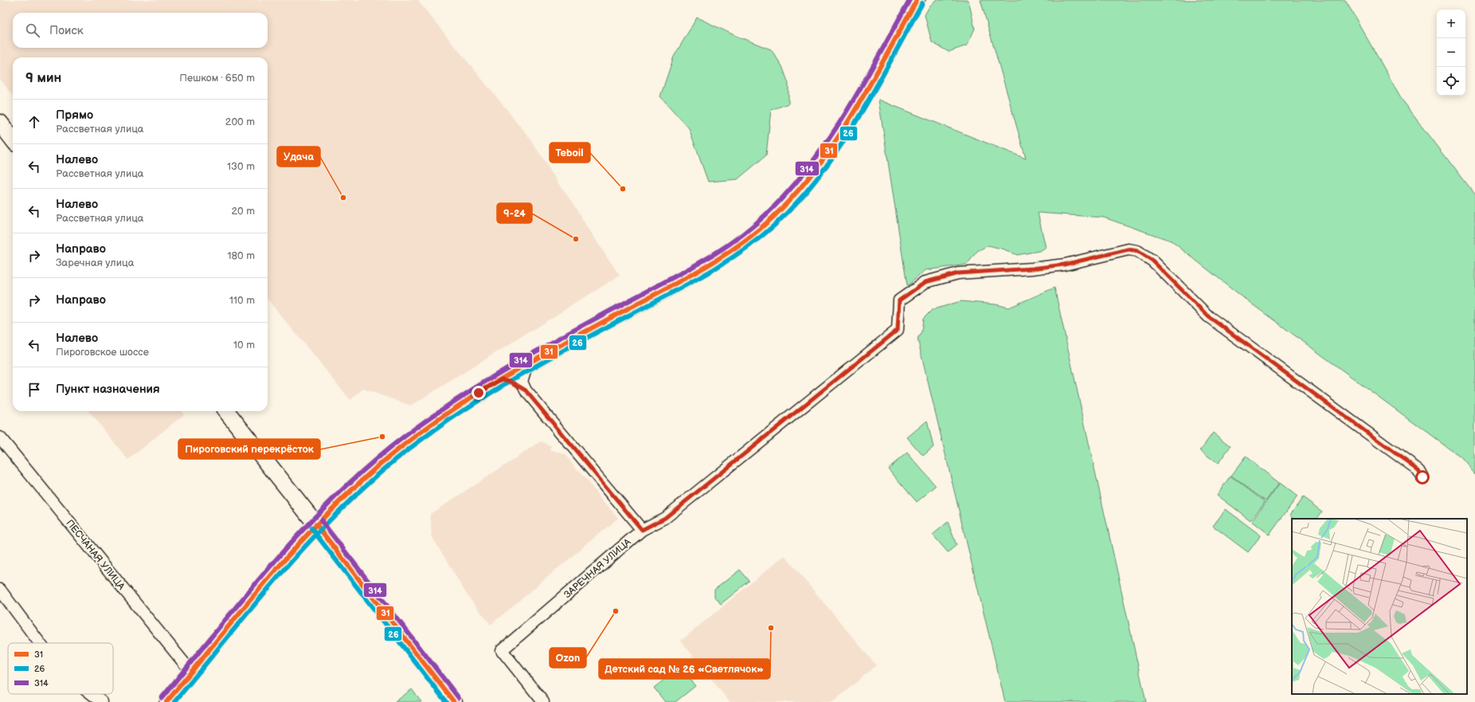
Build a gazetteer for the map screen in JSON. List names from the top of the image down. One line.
{"streets":{"street":["ПЕСЧАНАЯ УЛИЦА","ЗАРЕЧНАЯ УЛИЦА"]},"places":["Teboil","Удача","9-24","Пироговский перекрёсток","Ozon","Детский сад № 26 «Светлячок»"],"lines":["transit line 31","transit line 314","transit line 26"],"legend":["31","26","314"],"page":{"map_buttons":["+","−"],"search":"Поиск","heading":["9 мин","Пешком · 650 m"],"list":[["Прямо","Рассветная улица","200 m"],["Налево","Рассветная улица","130 m"],["Налево","Рассветная улица","20 m"],["Направо","Заречная улица","180 m"],["Направо","110 m"],["Налево","Пироговское шоссе","10 m"],"Пункт назначения"]}}
